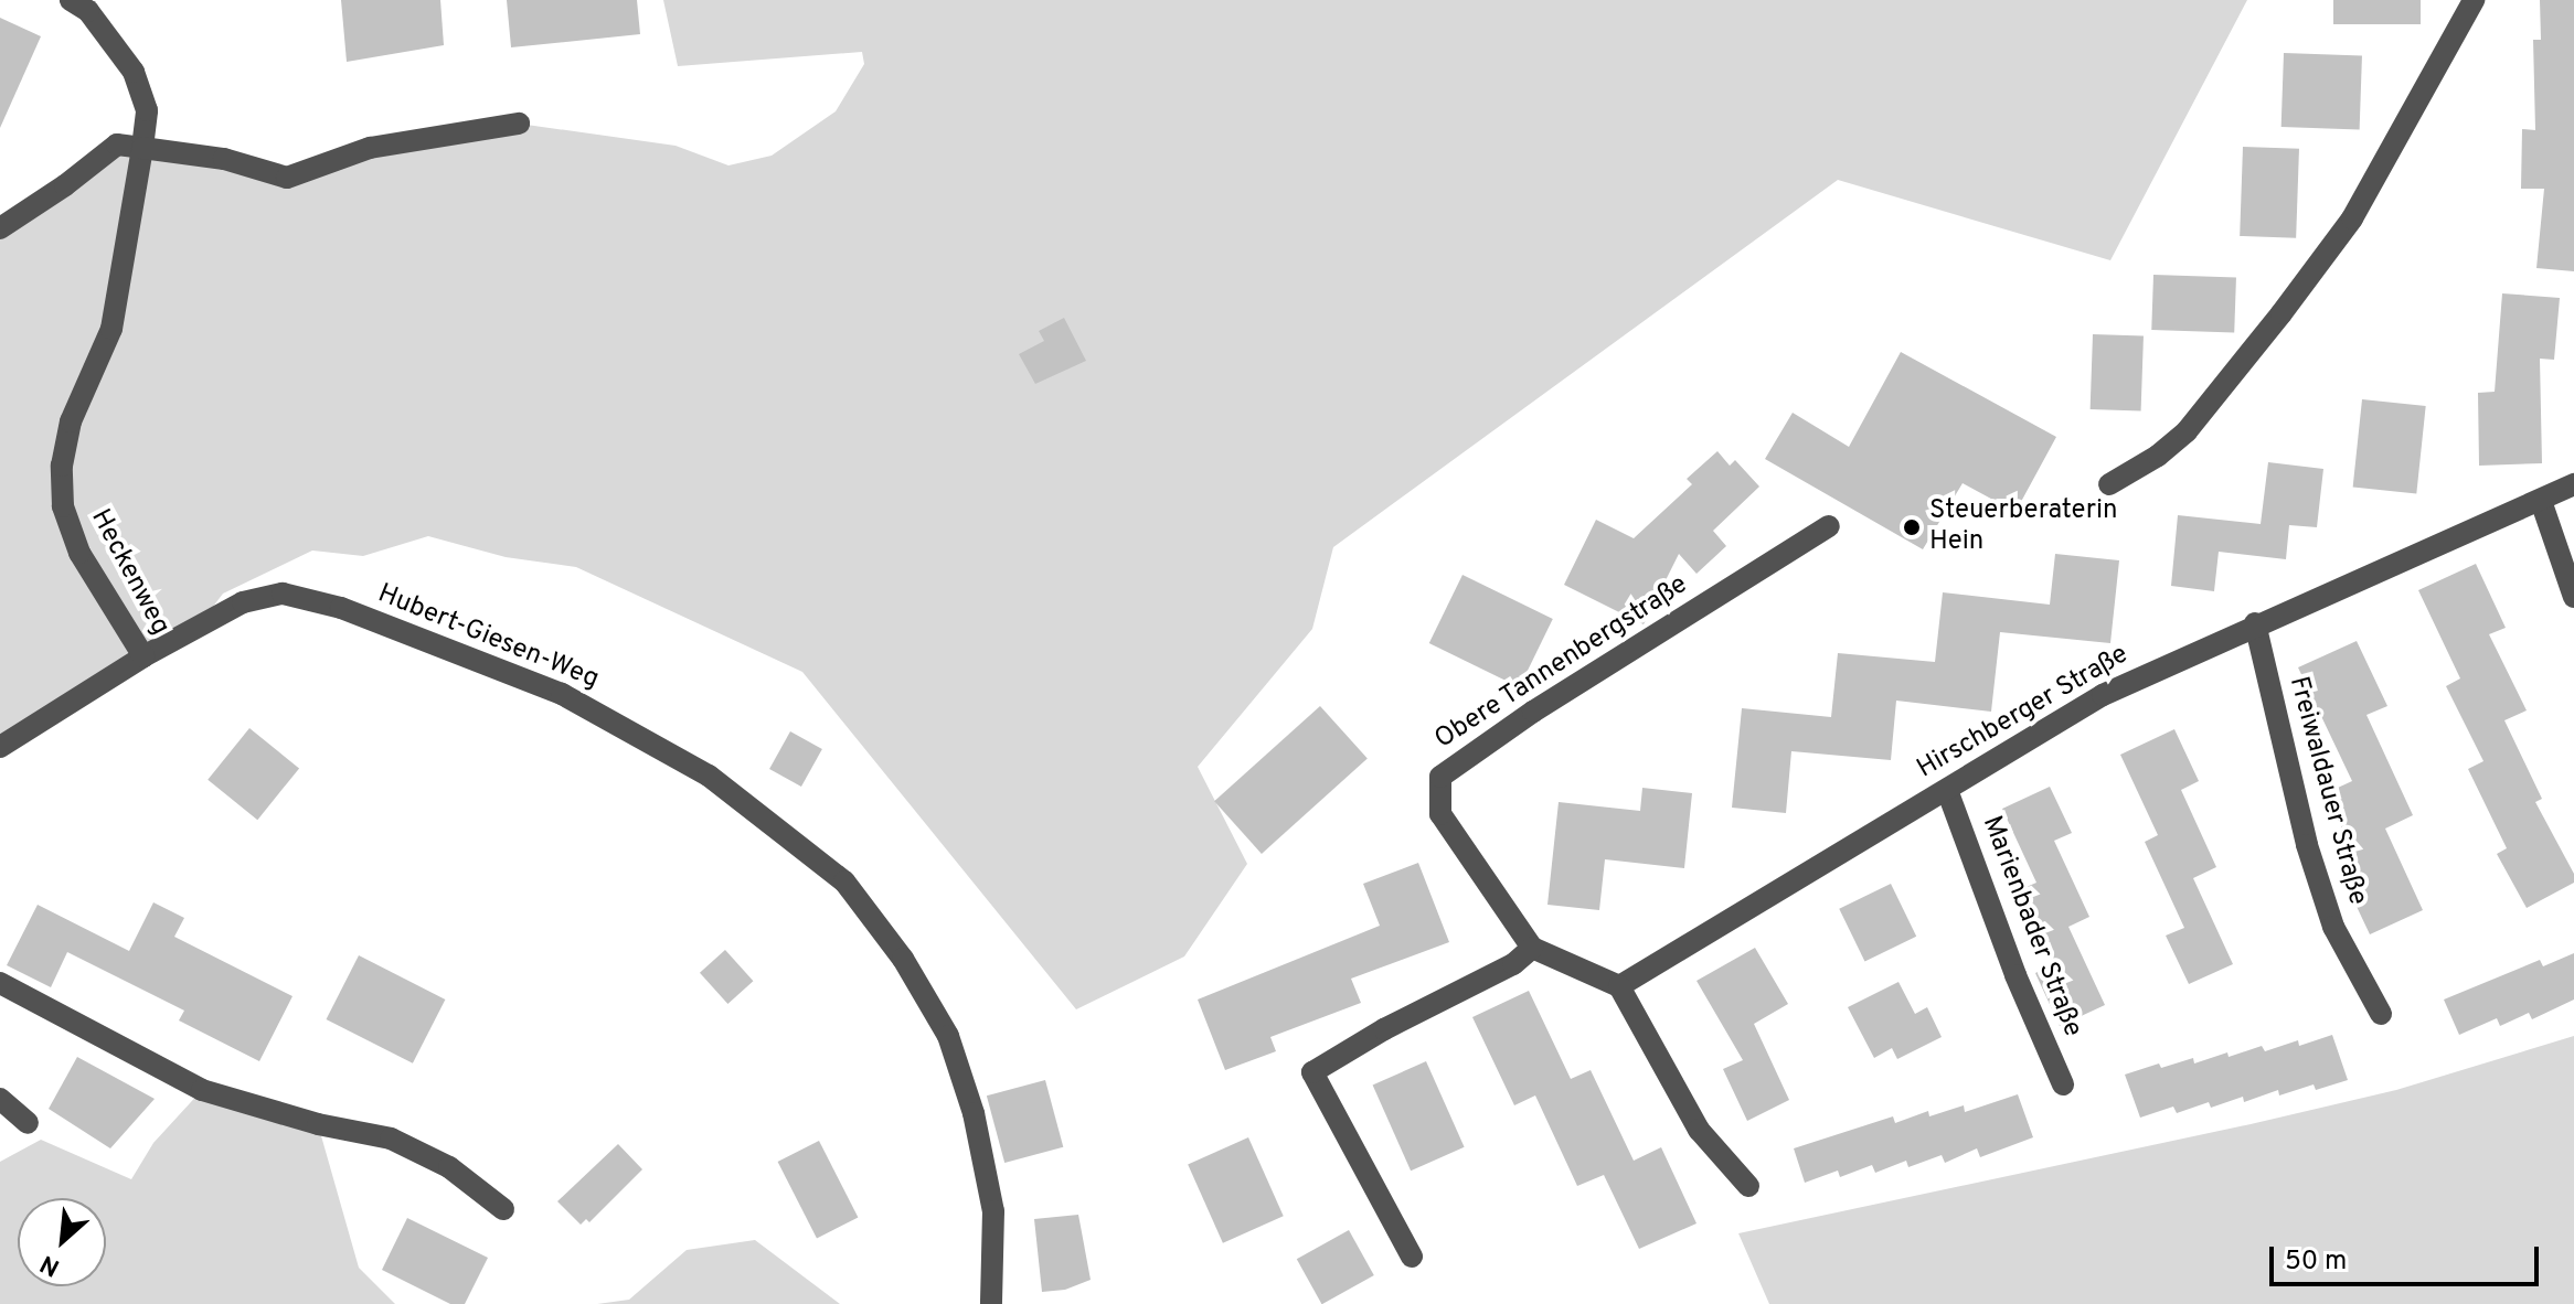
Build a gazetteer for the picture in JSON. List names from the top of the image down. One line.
{"streets":{"street":["Heckenweg","Hubert-Giesen-Weg","Obere Tannenbergstraße","Hirschberger Straße","Freiwaldauer Straße","Marienbader Straße"]},"crossings":[["Heckenweg","Hubert-Giesen-Weg"],["Hirschberger Straße","Freiwaldauer Straße"],["Hirschberger Straße","Marienbader Straße"]],"places":["Steuerberaterin Hein"],"scale_bar":"50 m","north":"bottom left"}
